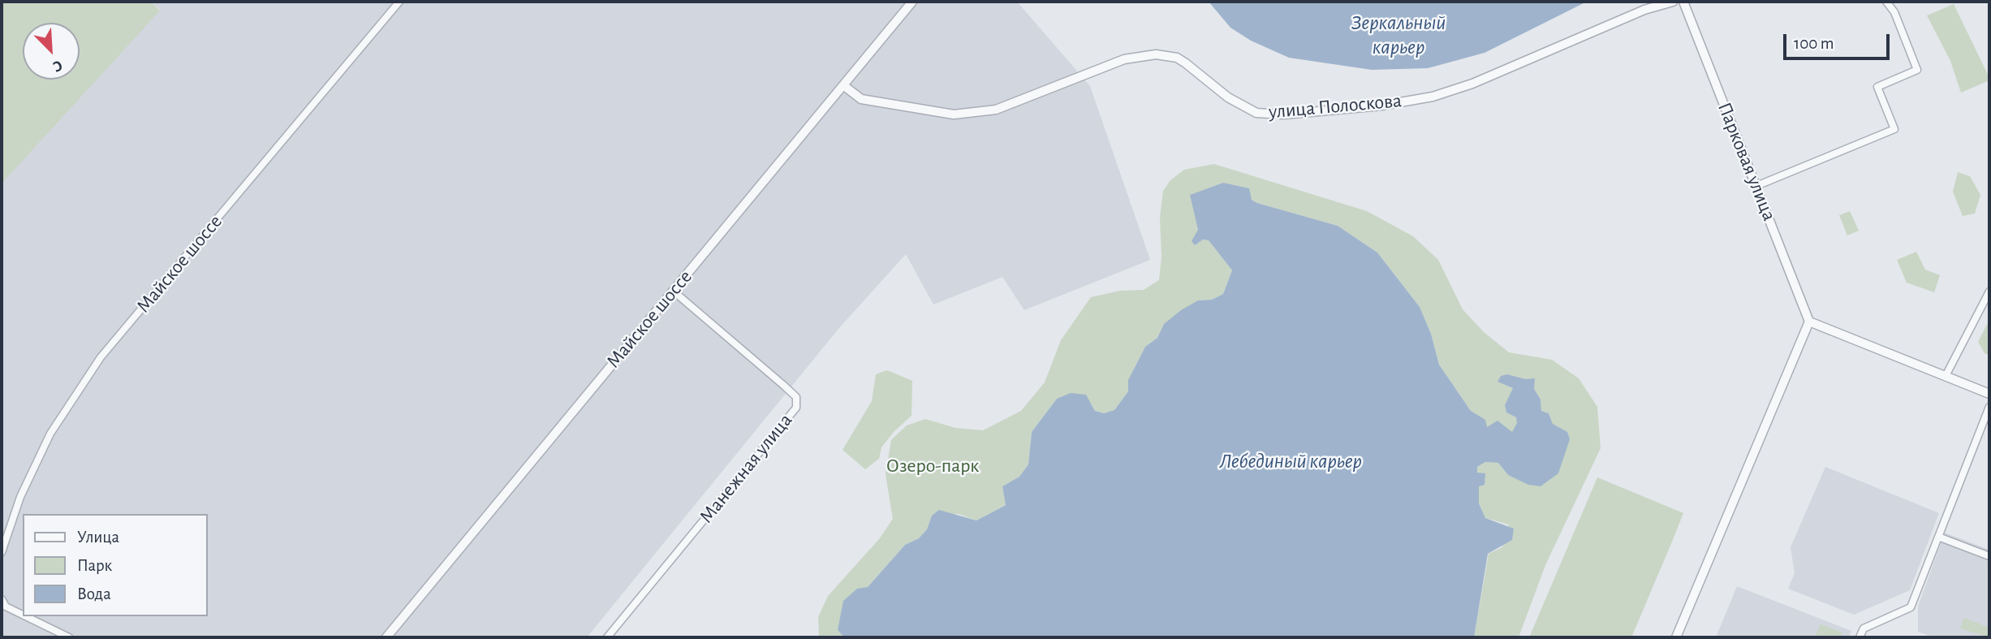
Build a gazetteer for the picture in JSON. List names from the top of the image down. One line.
{"streets":{"street":["улица Полоскова","Парковая улица","Майское шоссе","Манежная улица"]},"crossings":[["улица Полоскова","Майское шоссе"],["Майское шоссе","Манежная улица"]],"water":["Зеркальный карьер","Лебединый карьер"],"parks":["Озеро-парк"],"legend":["Улица","Парк","Вода"],"scale_bar":"100 m","north":"bottom right"}
